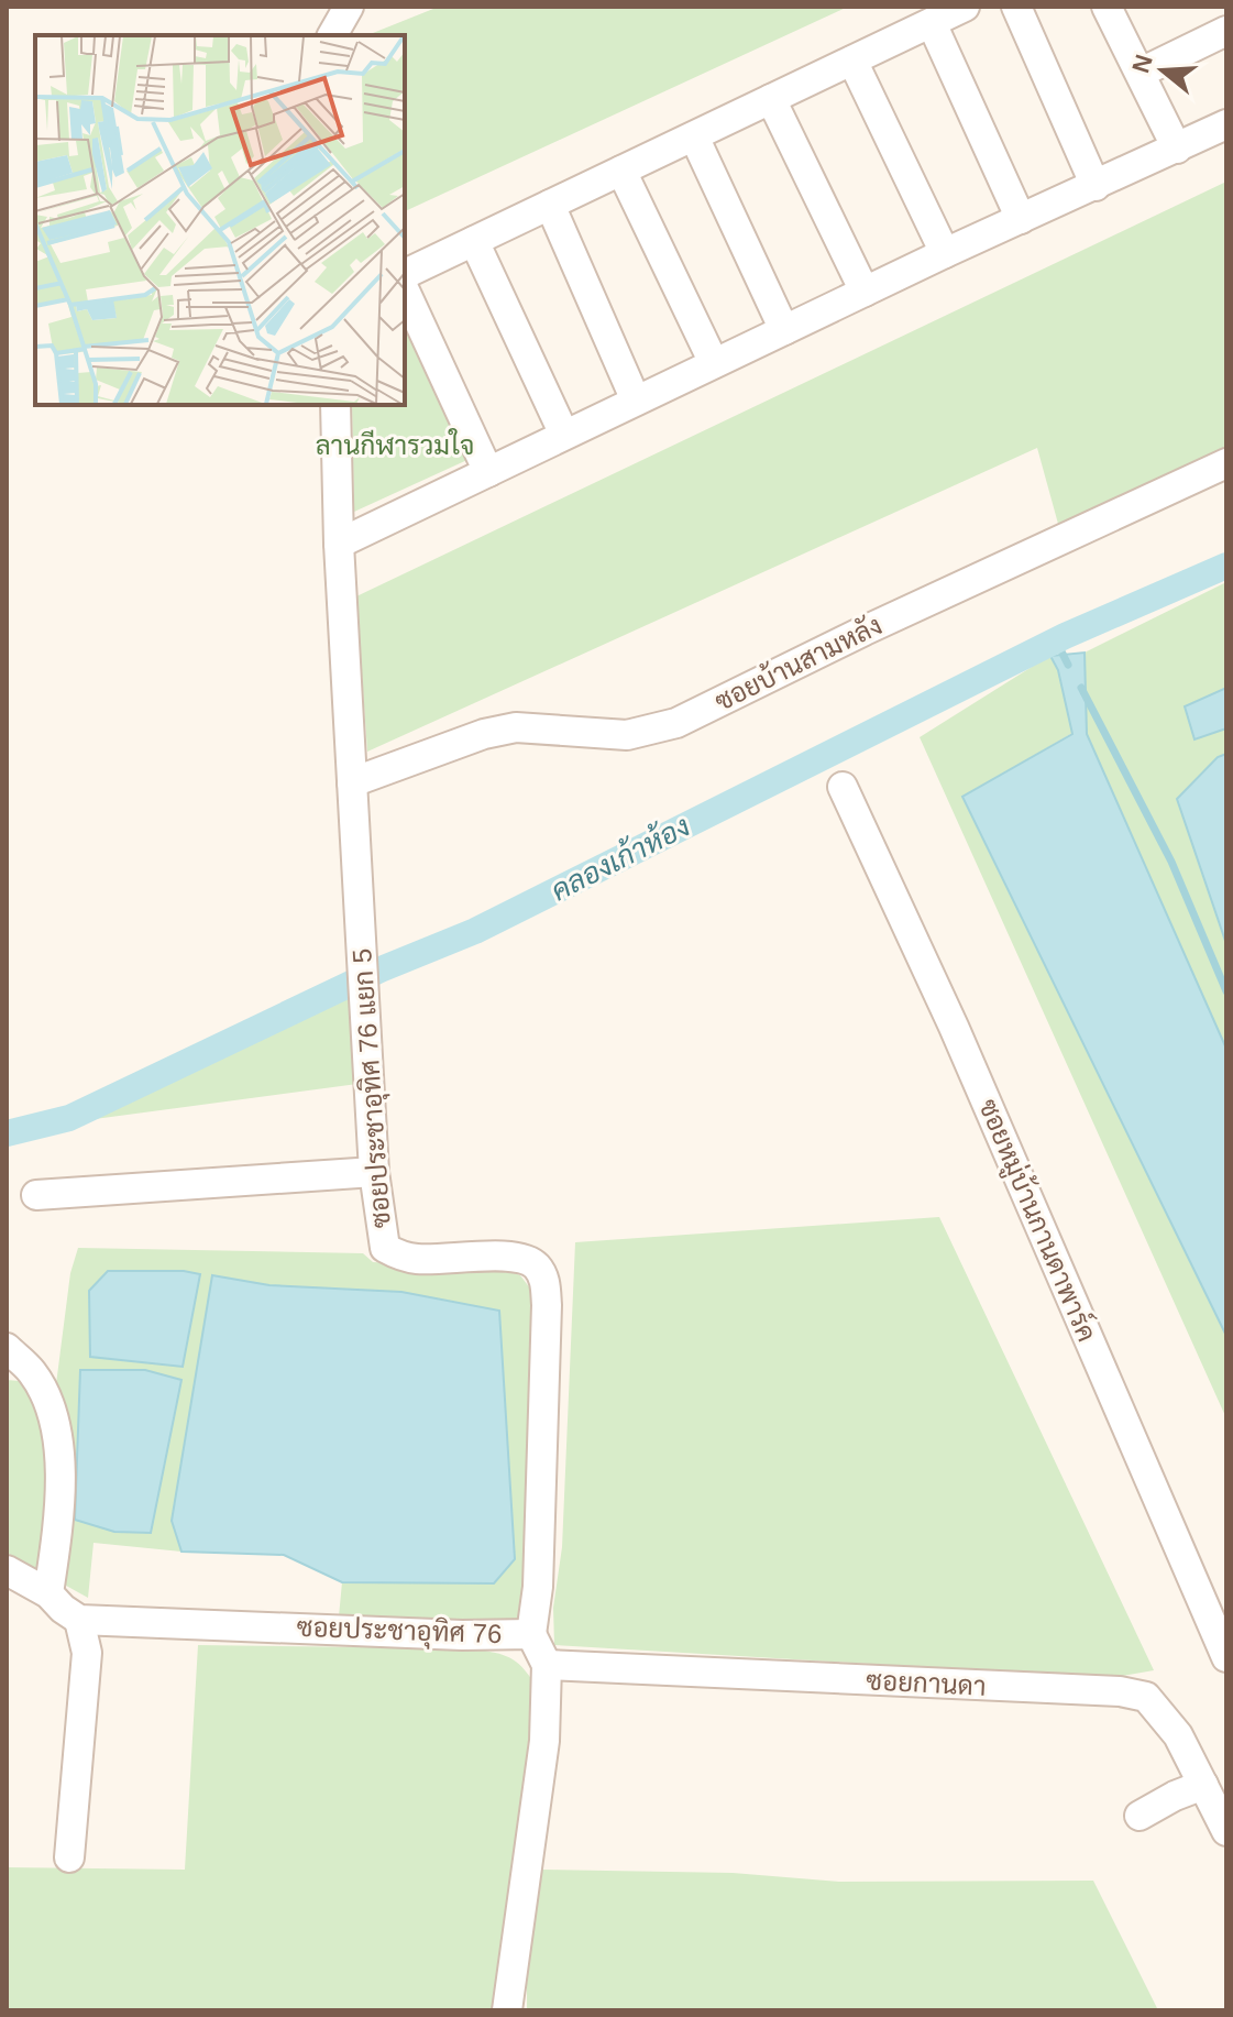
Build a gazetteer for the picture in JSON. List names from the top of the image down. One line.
{"streets":{"street":["ซอยบ้านสามหลัง","ซอยประชาอุทิศ 76 แยก 5","ซอยหมู่บ้านกานดาพาร์ค","ซอยประชาอุทิศ 76","ซอยกานดา"]},"crossings":[["ซอยบ้านสามหลัง","ซอยประชาอุทิศ 76 แยก 5"],["ซอยประชาอุทิศ 76 แยก 5","ซอยประชาอุทิศ 76"],["ซอยประชาอุทิศ 76","ซอยกานดา"]],"water":["คลองเก้าห้อง"],"parks":["ลานกีฬารวมใจ"],"north":"left"}
